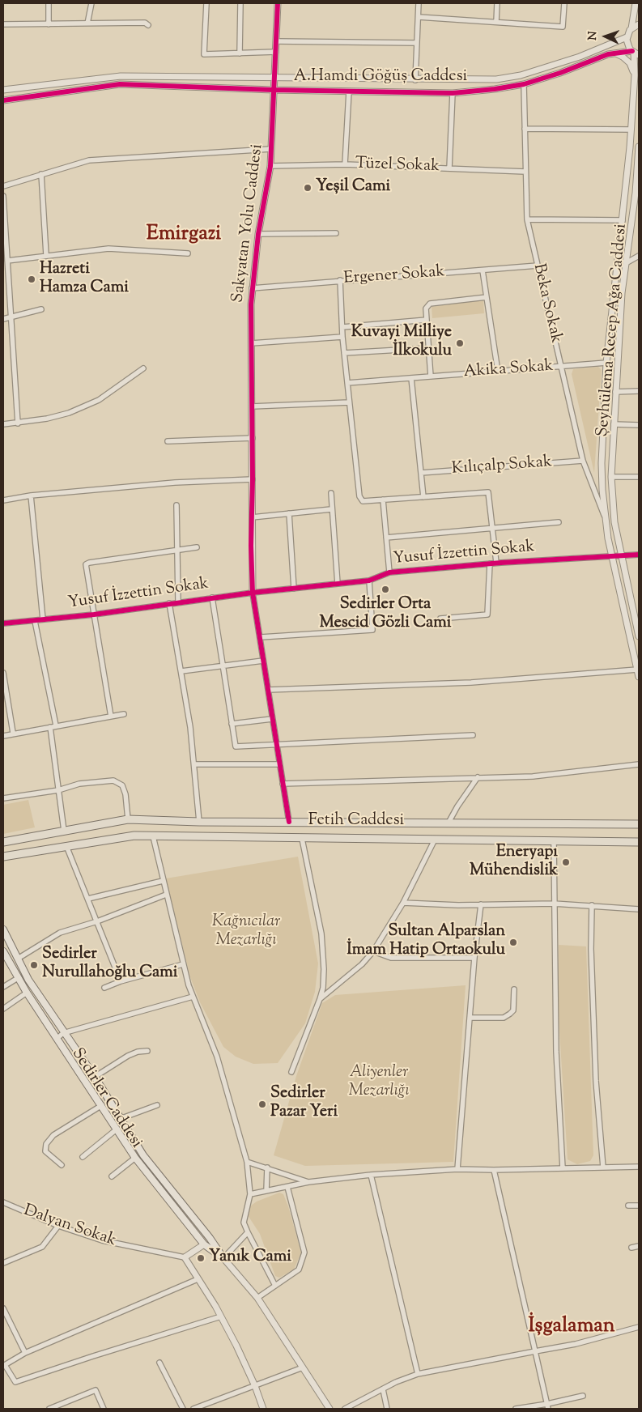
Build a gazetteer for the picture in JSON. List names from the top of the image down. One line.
{"streets":{"main road":["Fetih Caddesi","Sedirler Caddesi"],"street":["A.Hamdi Göğüş Caddesi","Tüzel Sokak","Sakyatan Yolu Caddesi","Ergener Sokak","Beka Sokak","Şeyhülema Recep Ağa Caddesi","Akika Sokak","Kılıçalp Sokak","Yusuf İzzettin Sokak","Dalyan Sokak"]},"crossings":[["A.Hamdi Göğüş Caddesi","Sakyatan Yolu Caddesi"],["A.Hamdi Göğüş Caddesi","Beka Sokak"],["A.Hamdi Göğüş Caddesi","Şeyhülema Recep Ağa Caddesi"],["Tüzel Sokak","Sakyatan Yolu Caddesi"],["Tüzel Sokak","Beka Sokak"],["Sakyatan Yolu Caddesi","Ergener Sokak"],["Sakyatan Yolu Caddesi","Yusuf İzzettin Sokak"],["Ergener Sokak","Beka Sokak"],["Beka Sokak","Şeyhülema Recep Ağa Caddesi"],["Beka Sokak","Akika Sokak"],["Beka Sokak","Kılıçalp Sokak"],["Şeyhülema Recep Ağa Caddesi","Akika Sokak"],["Şeyhülema Recep Ağa Caddesi","Yusuf İzzettin Sokak"]],"districts":["Emirgazi","İşgalaman"],"parks":["Kağnıcılar Mezarlığı","Aliyenler Mezarlığı"],"places":["Yeşil Cami","Hazreti Hamza Cami","Kuvayi Milliye İlkokulu","Sedirler Orta Mescid Gözli Cami","Eneryapı Mühendislik","Sultan Alparslan İmam Hatip Ortaokulu","Sedirler Nurullahoğlu Cami","Sedirler Pazar Yeri","Yanık Cami"],"north":"left"}
